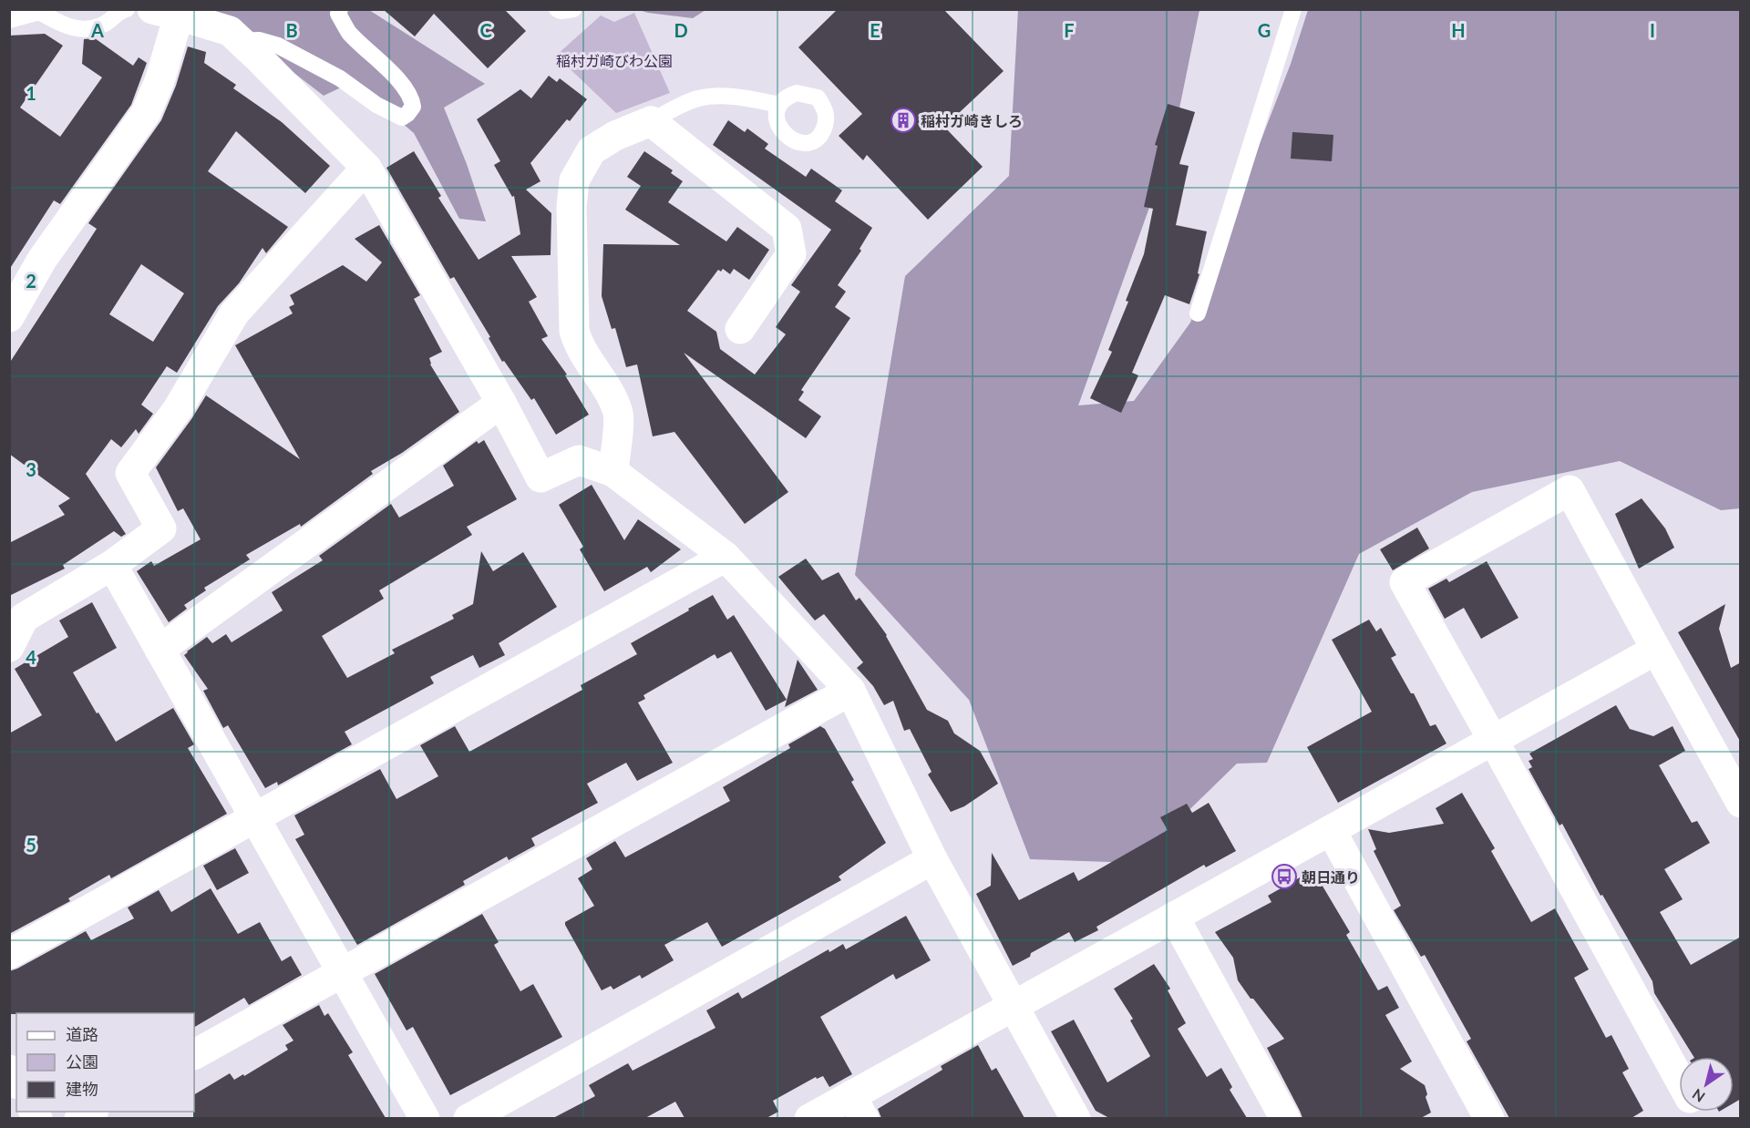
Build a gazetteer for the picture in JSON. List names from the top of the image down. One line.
{"parks":["稲村ガ崎びわ公園"],"places":{"building":["稲村ガ崎きしろ"],"bus stop":["朝日通り"]},"legend":["道路","公園","建物"],"north":"bottom left","grid":{"columns":["A","B","C","D","E","F","G","H","I"],"rows":["1","2","3","4","5"]}}
